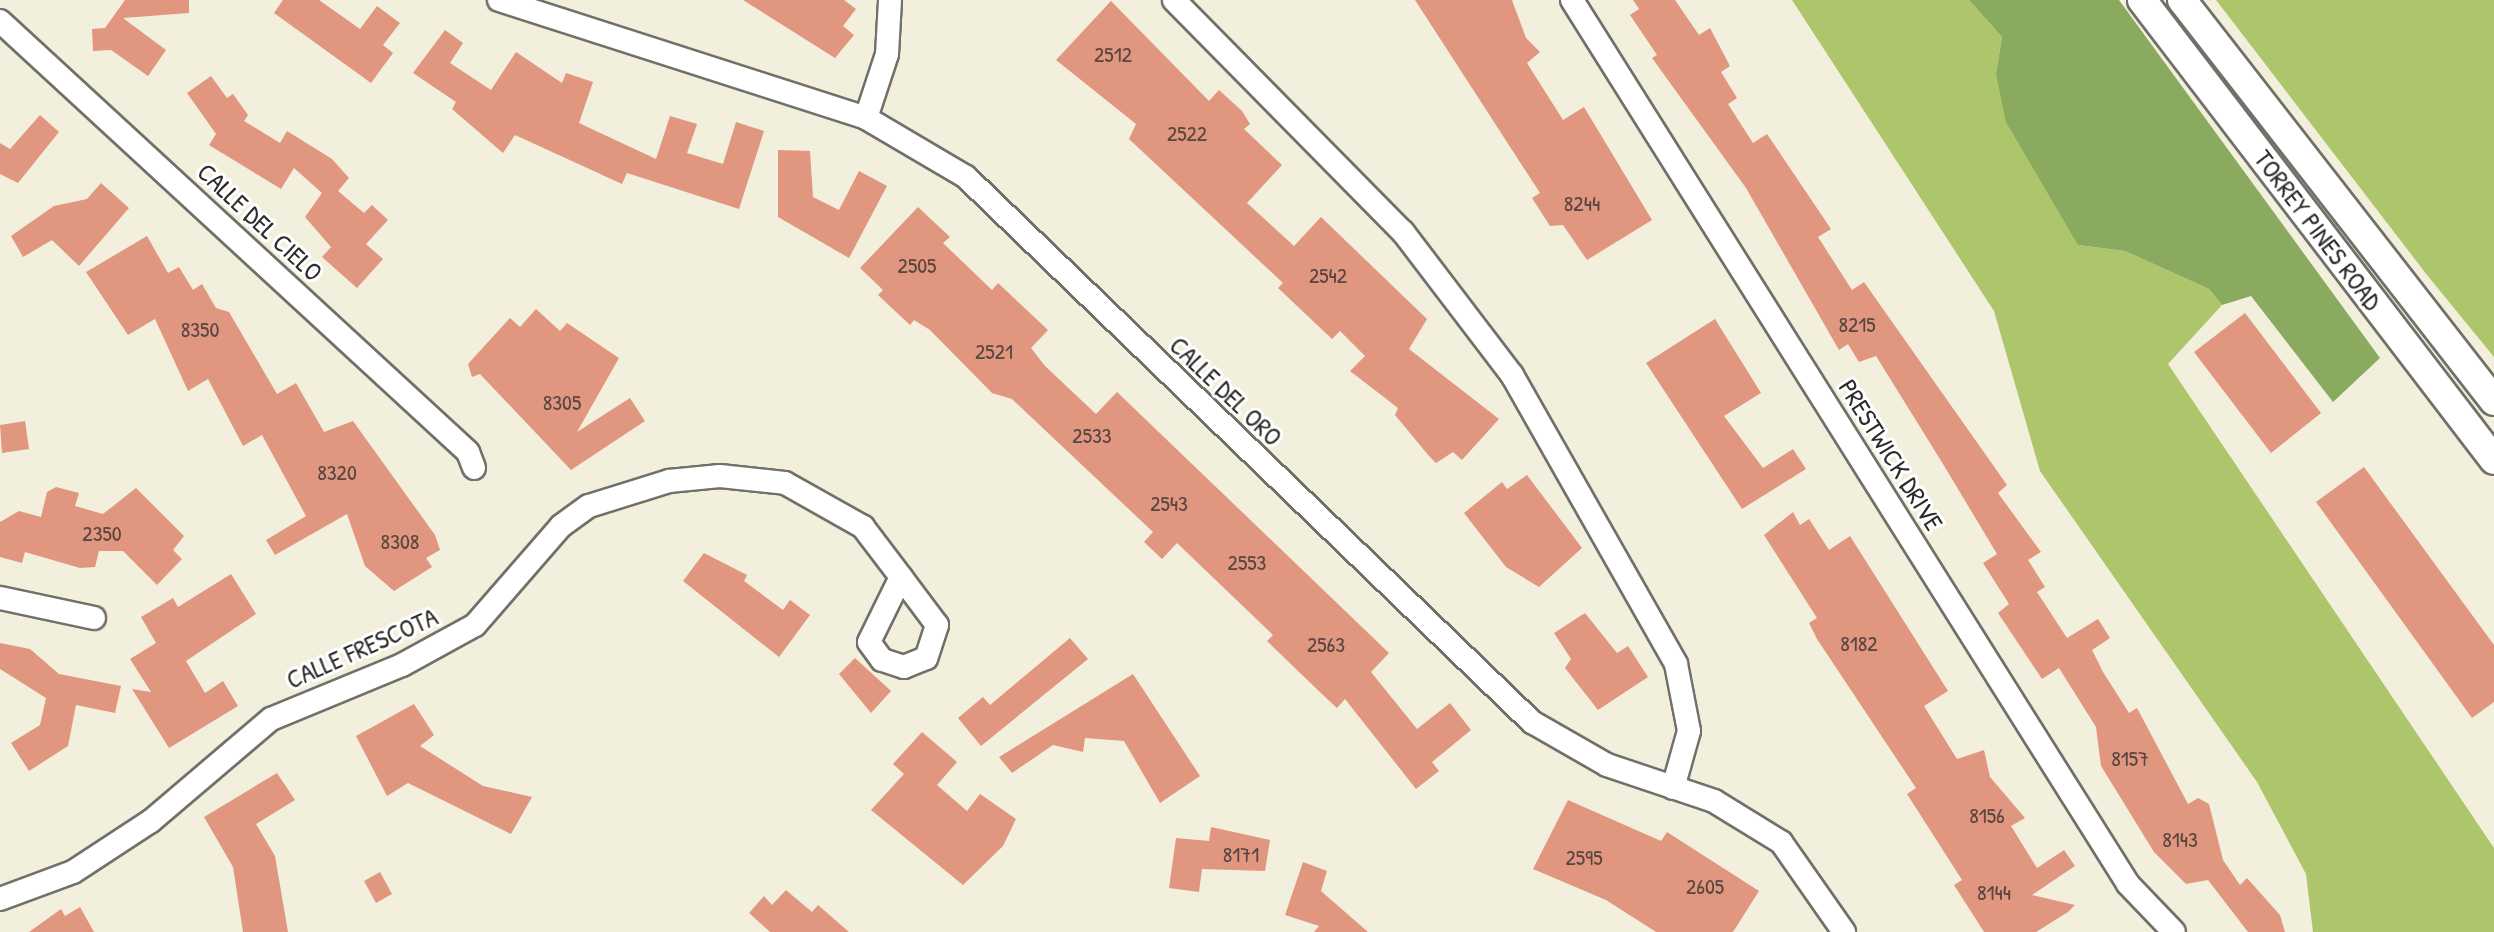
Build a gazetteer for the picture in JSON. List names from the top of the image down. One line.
{"streets":{"main road":["TORREY PINES ROAD"],"street":["CALLE DEL CIELO","CALLE DEL ORO","PRESTWICK DRIVE","CALLE FRESCOTA"]},"house_numbers":["2512","2522","8244","2505","2542","8215","8350","2521","8305","2533","8320","2543","2350","8308","2553","8182","2563","8157","8156","8143","8171","2595","2605","8144"]}
